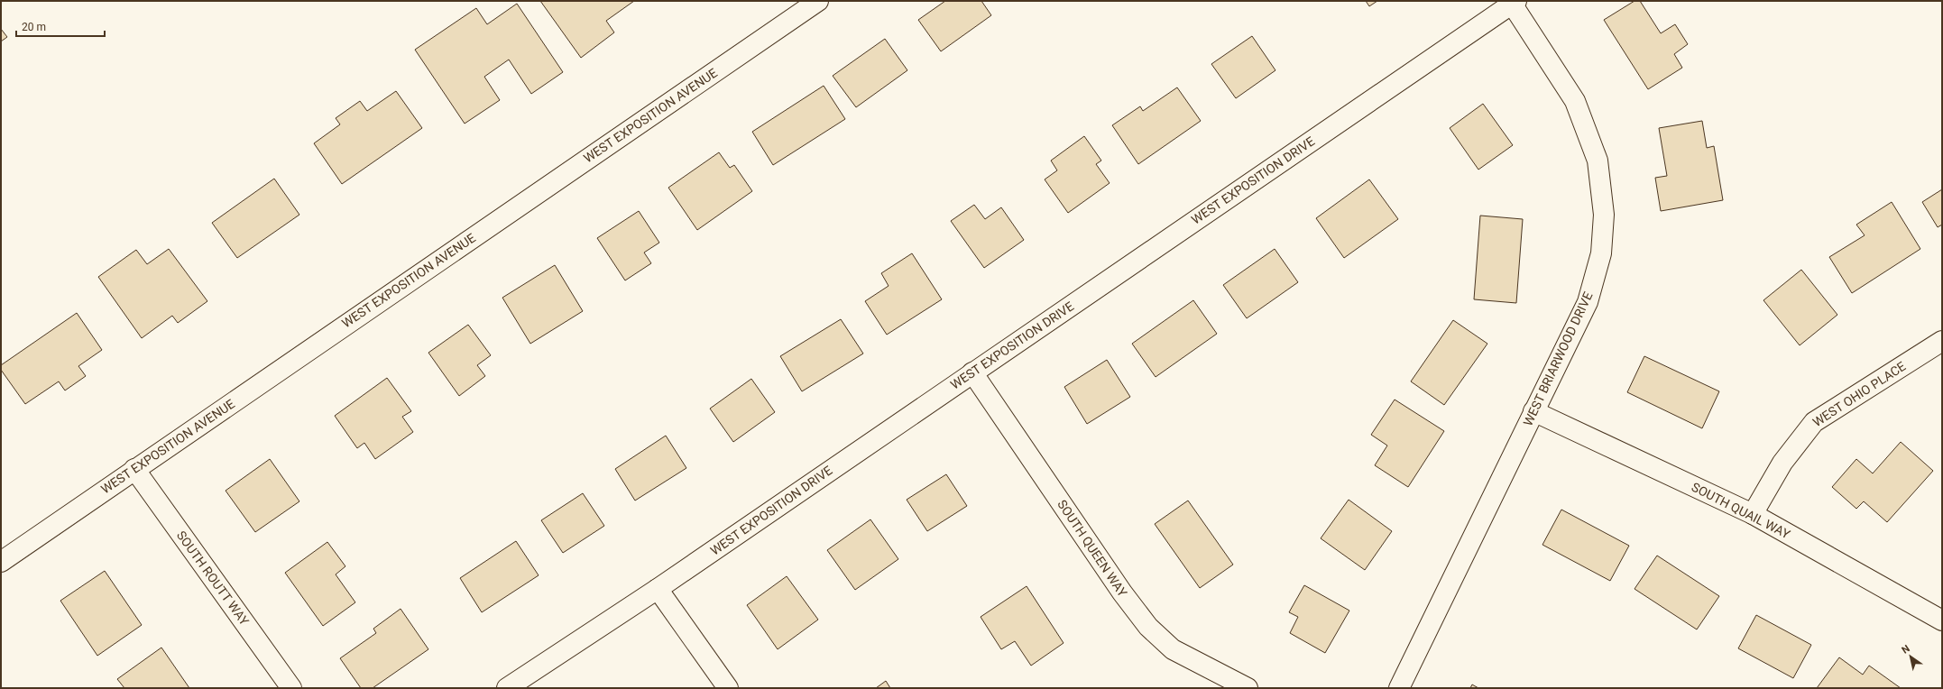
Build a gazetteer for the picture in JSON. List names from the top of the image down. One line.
{"streets":{"street":["WEST EXPOSITION AVENUE","WEST EXPOSITION DRIVE","WEST BRIARWOOD DRIVE","WEST OHIO PLACE","SOUTH QUAIL WAY","SOUTH QUEEN WAY","SOUTH ROUTT WAY"]},"crossings":[["WEST EXPOSITION AVENUE","SOUTH ROUTT WAY"],["WEST EXPOSITION DRIVE","WEST BRIARWOOD DRIVE"],["WEST EXPOSITION DRIVE","SOUTH QUEEN WAY"],["WEST BRIARWOOD DRIVE","SOUTH QUAIL WAY"],["WEST OHIO PLACE","SOUTH QUAIL WAY"]],"scale_bar":"20 m","north":"top left"}
